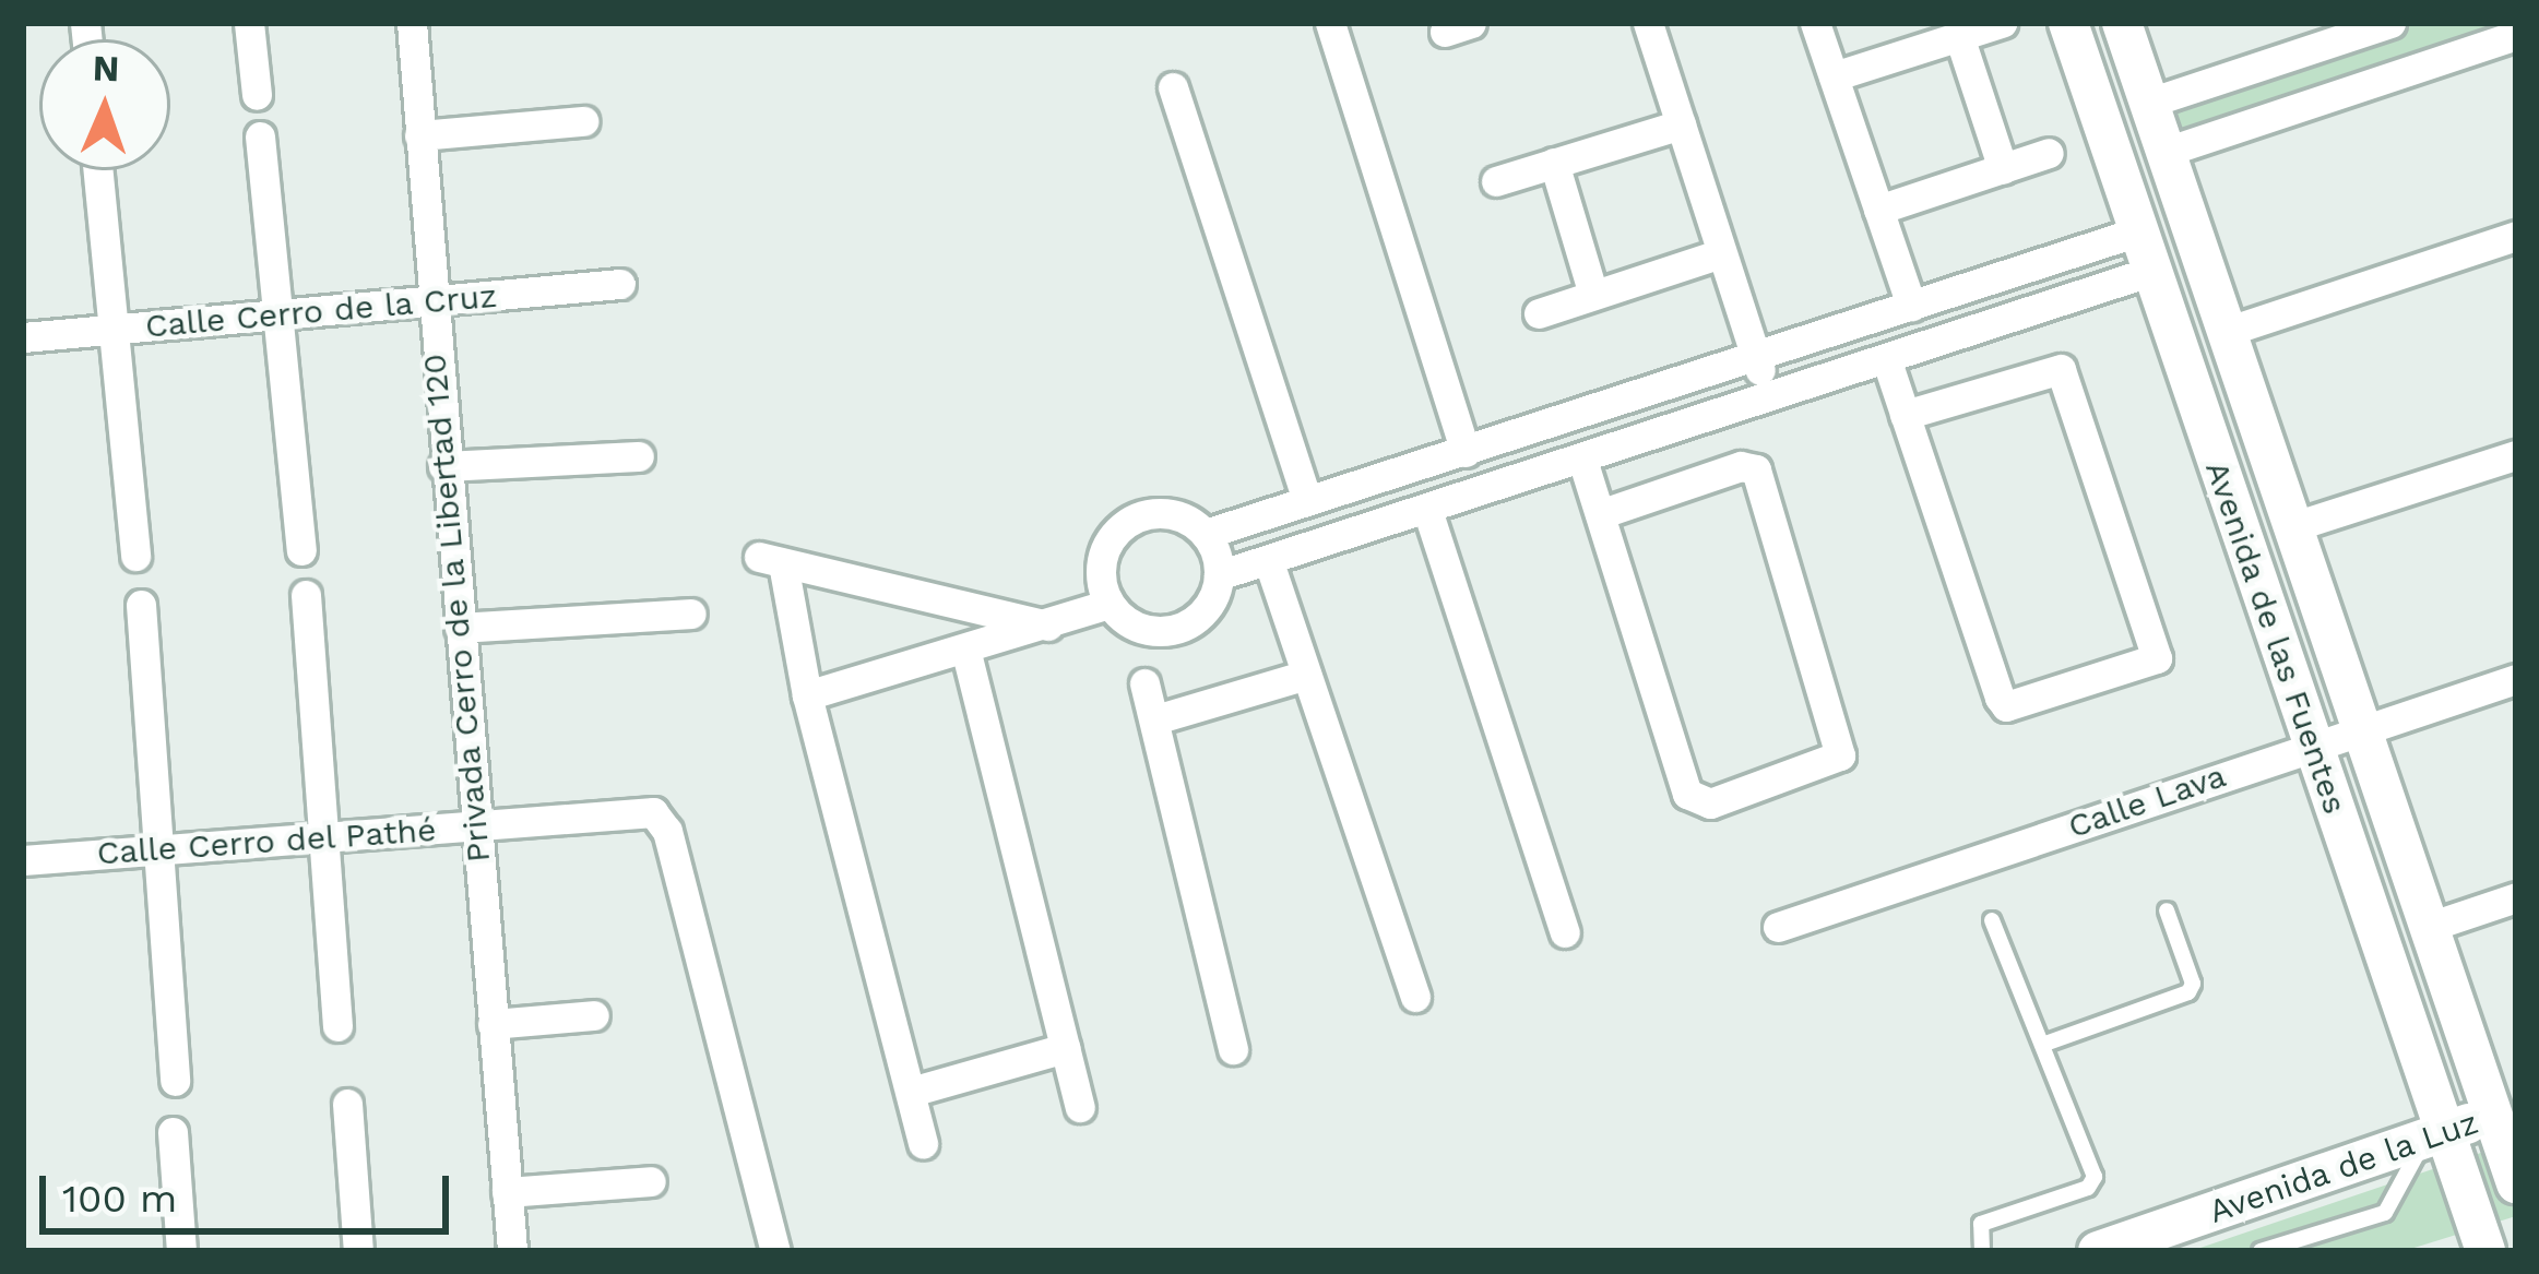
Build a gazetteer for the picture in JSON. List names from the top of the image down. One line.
{"streets":{"main road":["Avenida de las Fuentes","Avenida de la Luz"],"street":["Calle Cerro de la Cruz","Privada Cerro de la Libertad 120","Calle Lava","Calle Cerro del Pathé"]},"crossings":[["Calle Cerro de la Cruz","Privada Cerro de la Libertad 120"],["Privada Cerro de la Libertad 120","Calle Cerro del Pathé"],["Avenida de las Fuentes","Calle Lava"],["Avenida de las Fuentes","Avenida de la Luz"]],"scale_bar":"100 m","north":"top"}
